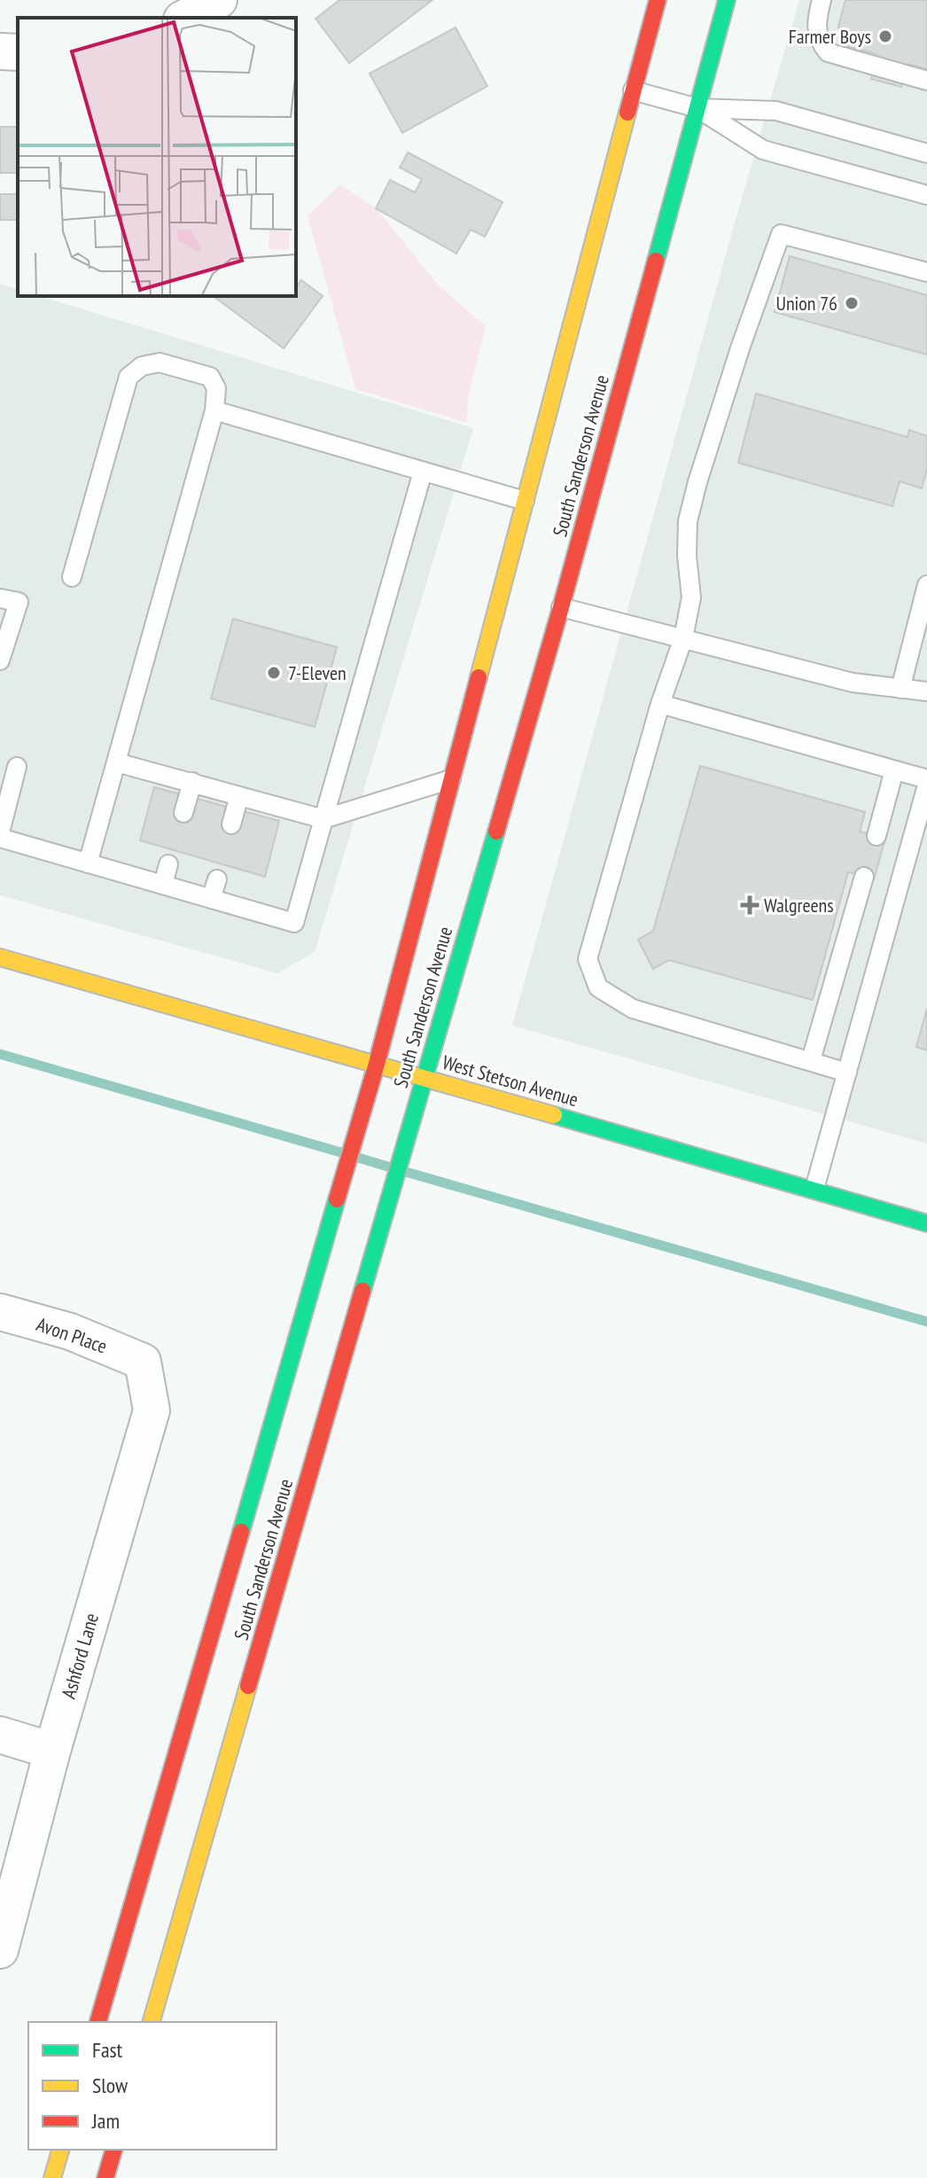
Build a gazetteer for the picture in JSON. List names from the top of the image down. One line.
{"streets":{"main road":["South Sanderson Avenue","West Stetson Avenue"],"street":["Avon Place","Ashford Lane"]},"crossings":[["South Sanderson Avenue","West Stetson Avenue"],["Avon Place","Ashford Lane"]],"places":{"other":["Farmer Boys","Union 76","7-Eleven"],"health":["Walgreens"]},"legend":["Fast","Slow","Jam"]}
